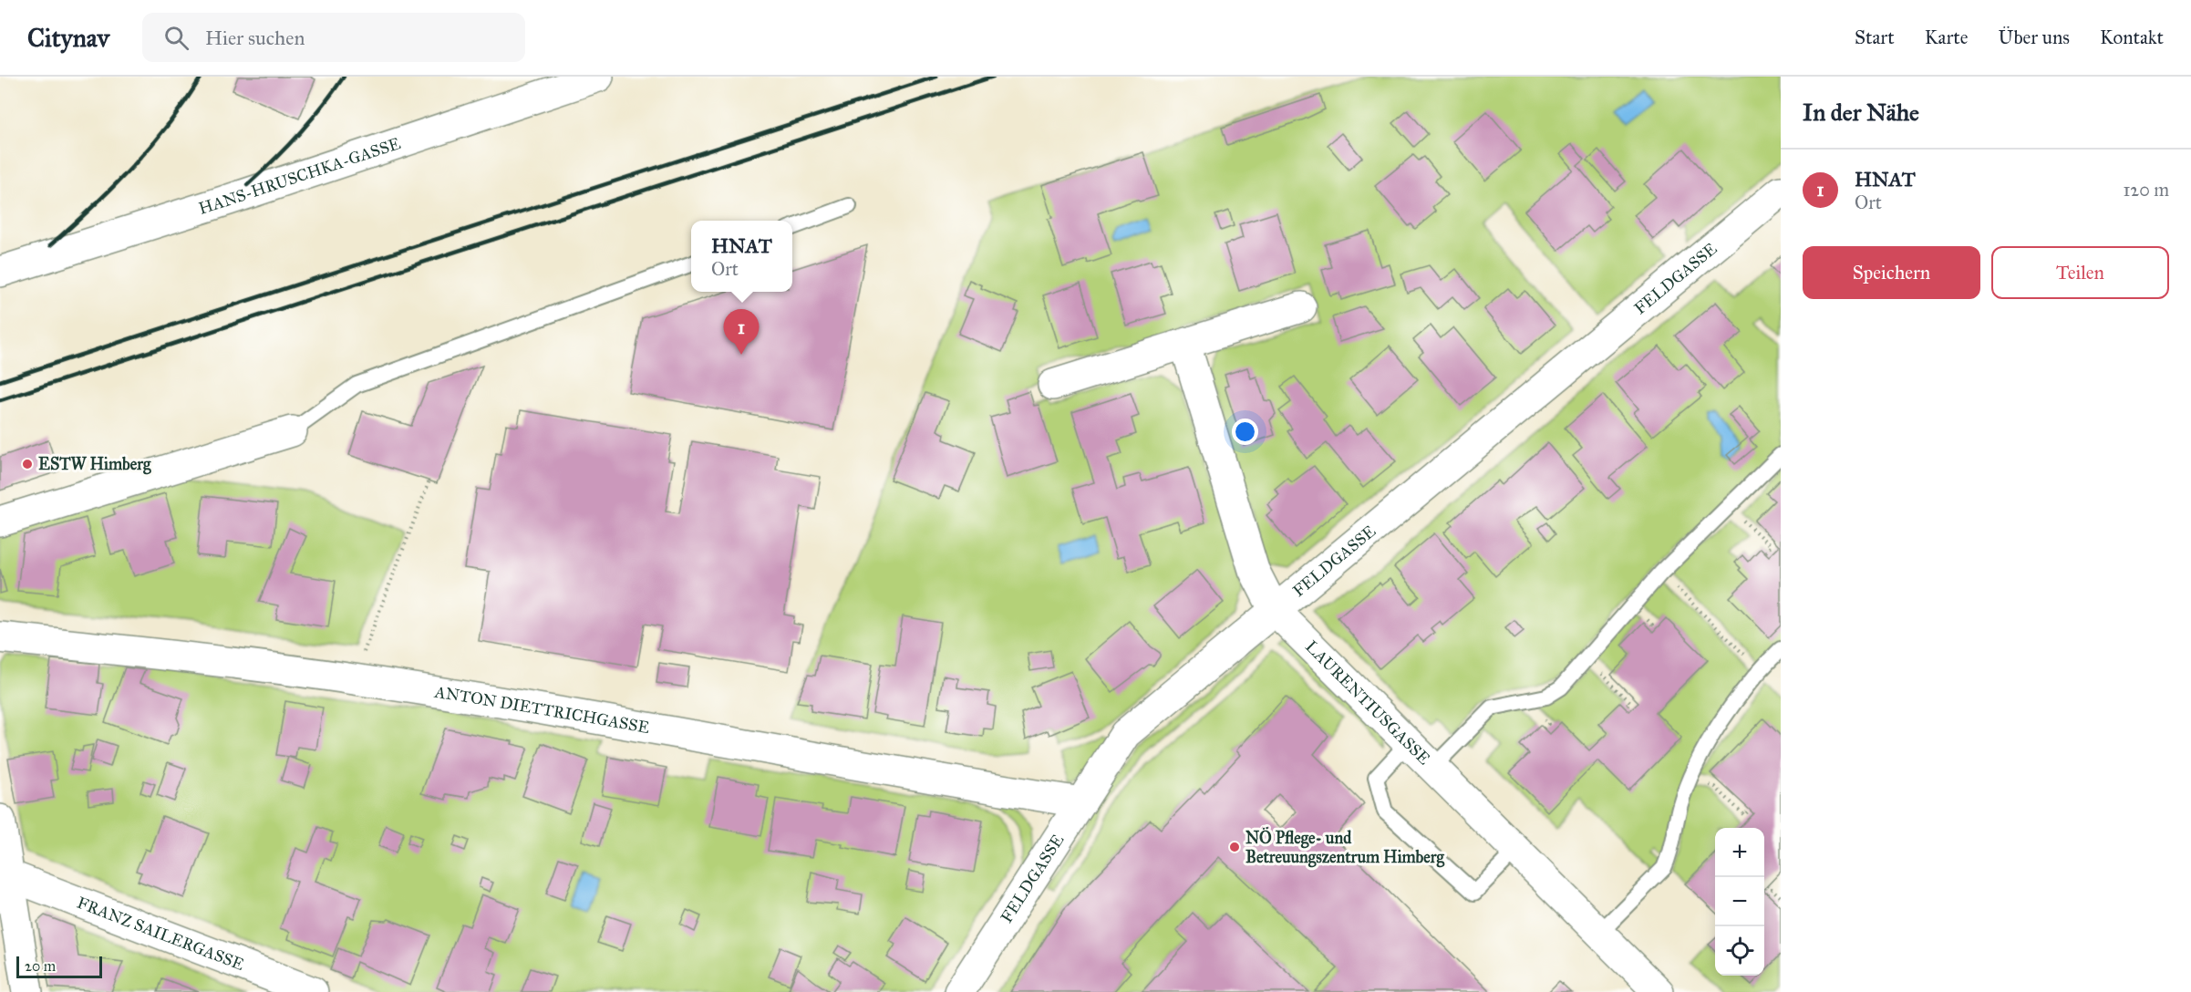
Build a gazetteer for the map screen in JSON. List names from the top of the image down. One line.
{"streets":{"street":["HANS-HRUSCHKA-GASSE","FELDGASSE","LAURENTIUSGASSE","ANTON DIETTRICHGASSE","FRANZ SAILERGASSE"]},"crossings":[["FELDGASSE","LAURENTIUSGASSE"],["FELDGASSE","ANTON DIETTRICHGASSE"]],"places":["ESTW Himberg","NÖ Pflege- und Betreuungszentrum Himberg"],"scale_bar":"20 m","page":{"header":"Citynav","search":"Hier suchen","nav":["Start","Karte","Über uns","Kontakt"],"heading":"In der Nähe","list":[{"mark":"1","name":"HNAT","note":"Ort","value":"120 m"}],"popup":["HNAT","Ort"],"buttons":["Speichern","Teilen"],"pins":"1","map_buttons":["+","−"],"scale":"20 m"}}
